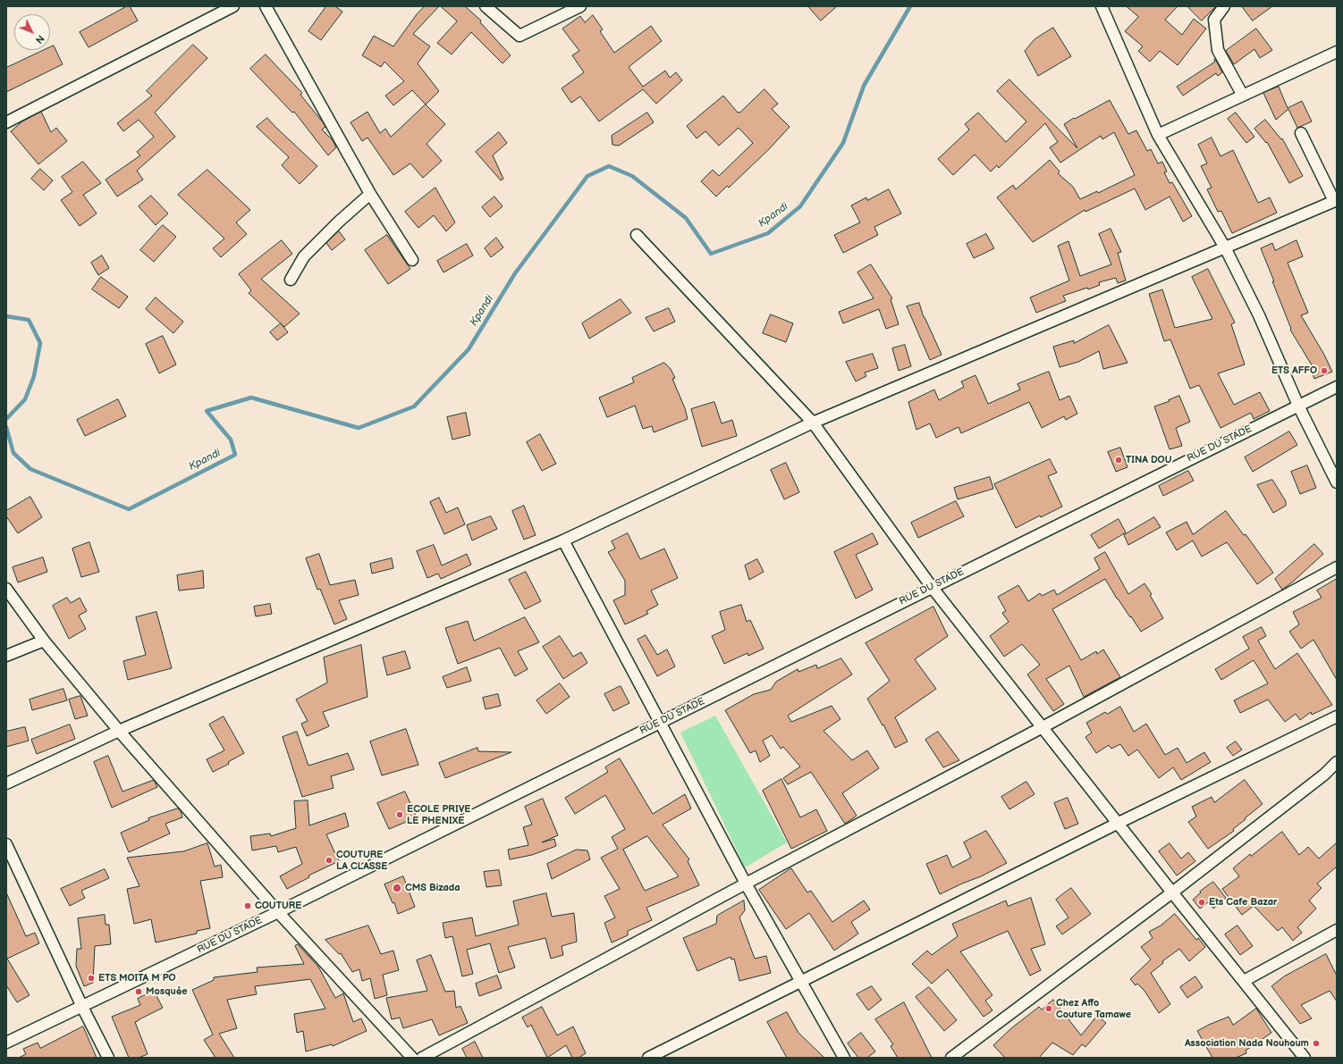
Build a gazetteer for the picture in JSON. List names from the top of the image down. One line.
{"streets":{"street":["RUE DU STADE"]},"water":["Kpandi"],"places":["ETS AFFO","TINA DOU","ECOLE PRIVE LE PHENIXE","COUTURE LA CLASSE","CMS Bizada","Ets Cafe Bazar","COUTURE","ETS MOITA M PO","Mosquée","Chez Affo Couture Tamawe","Association Nada Nouhoum"],"north":"bottom right"}
